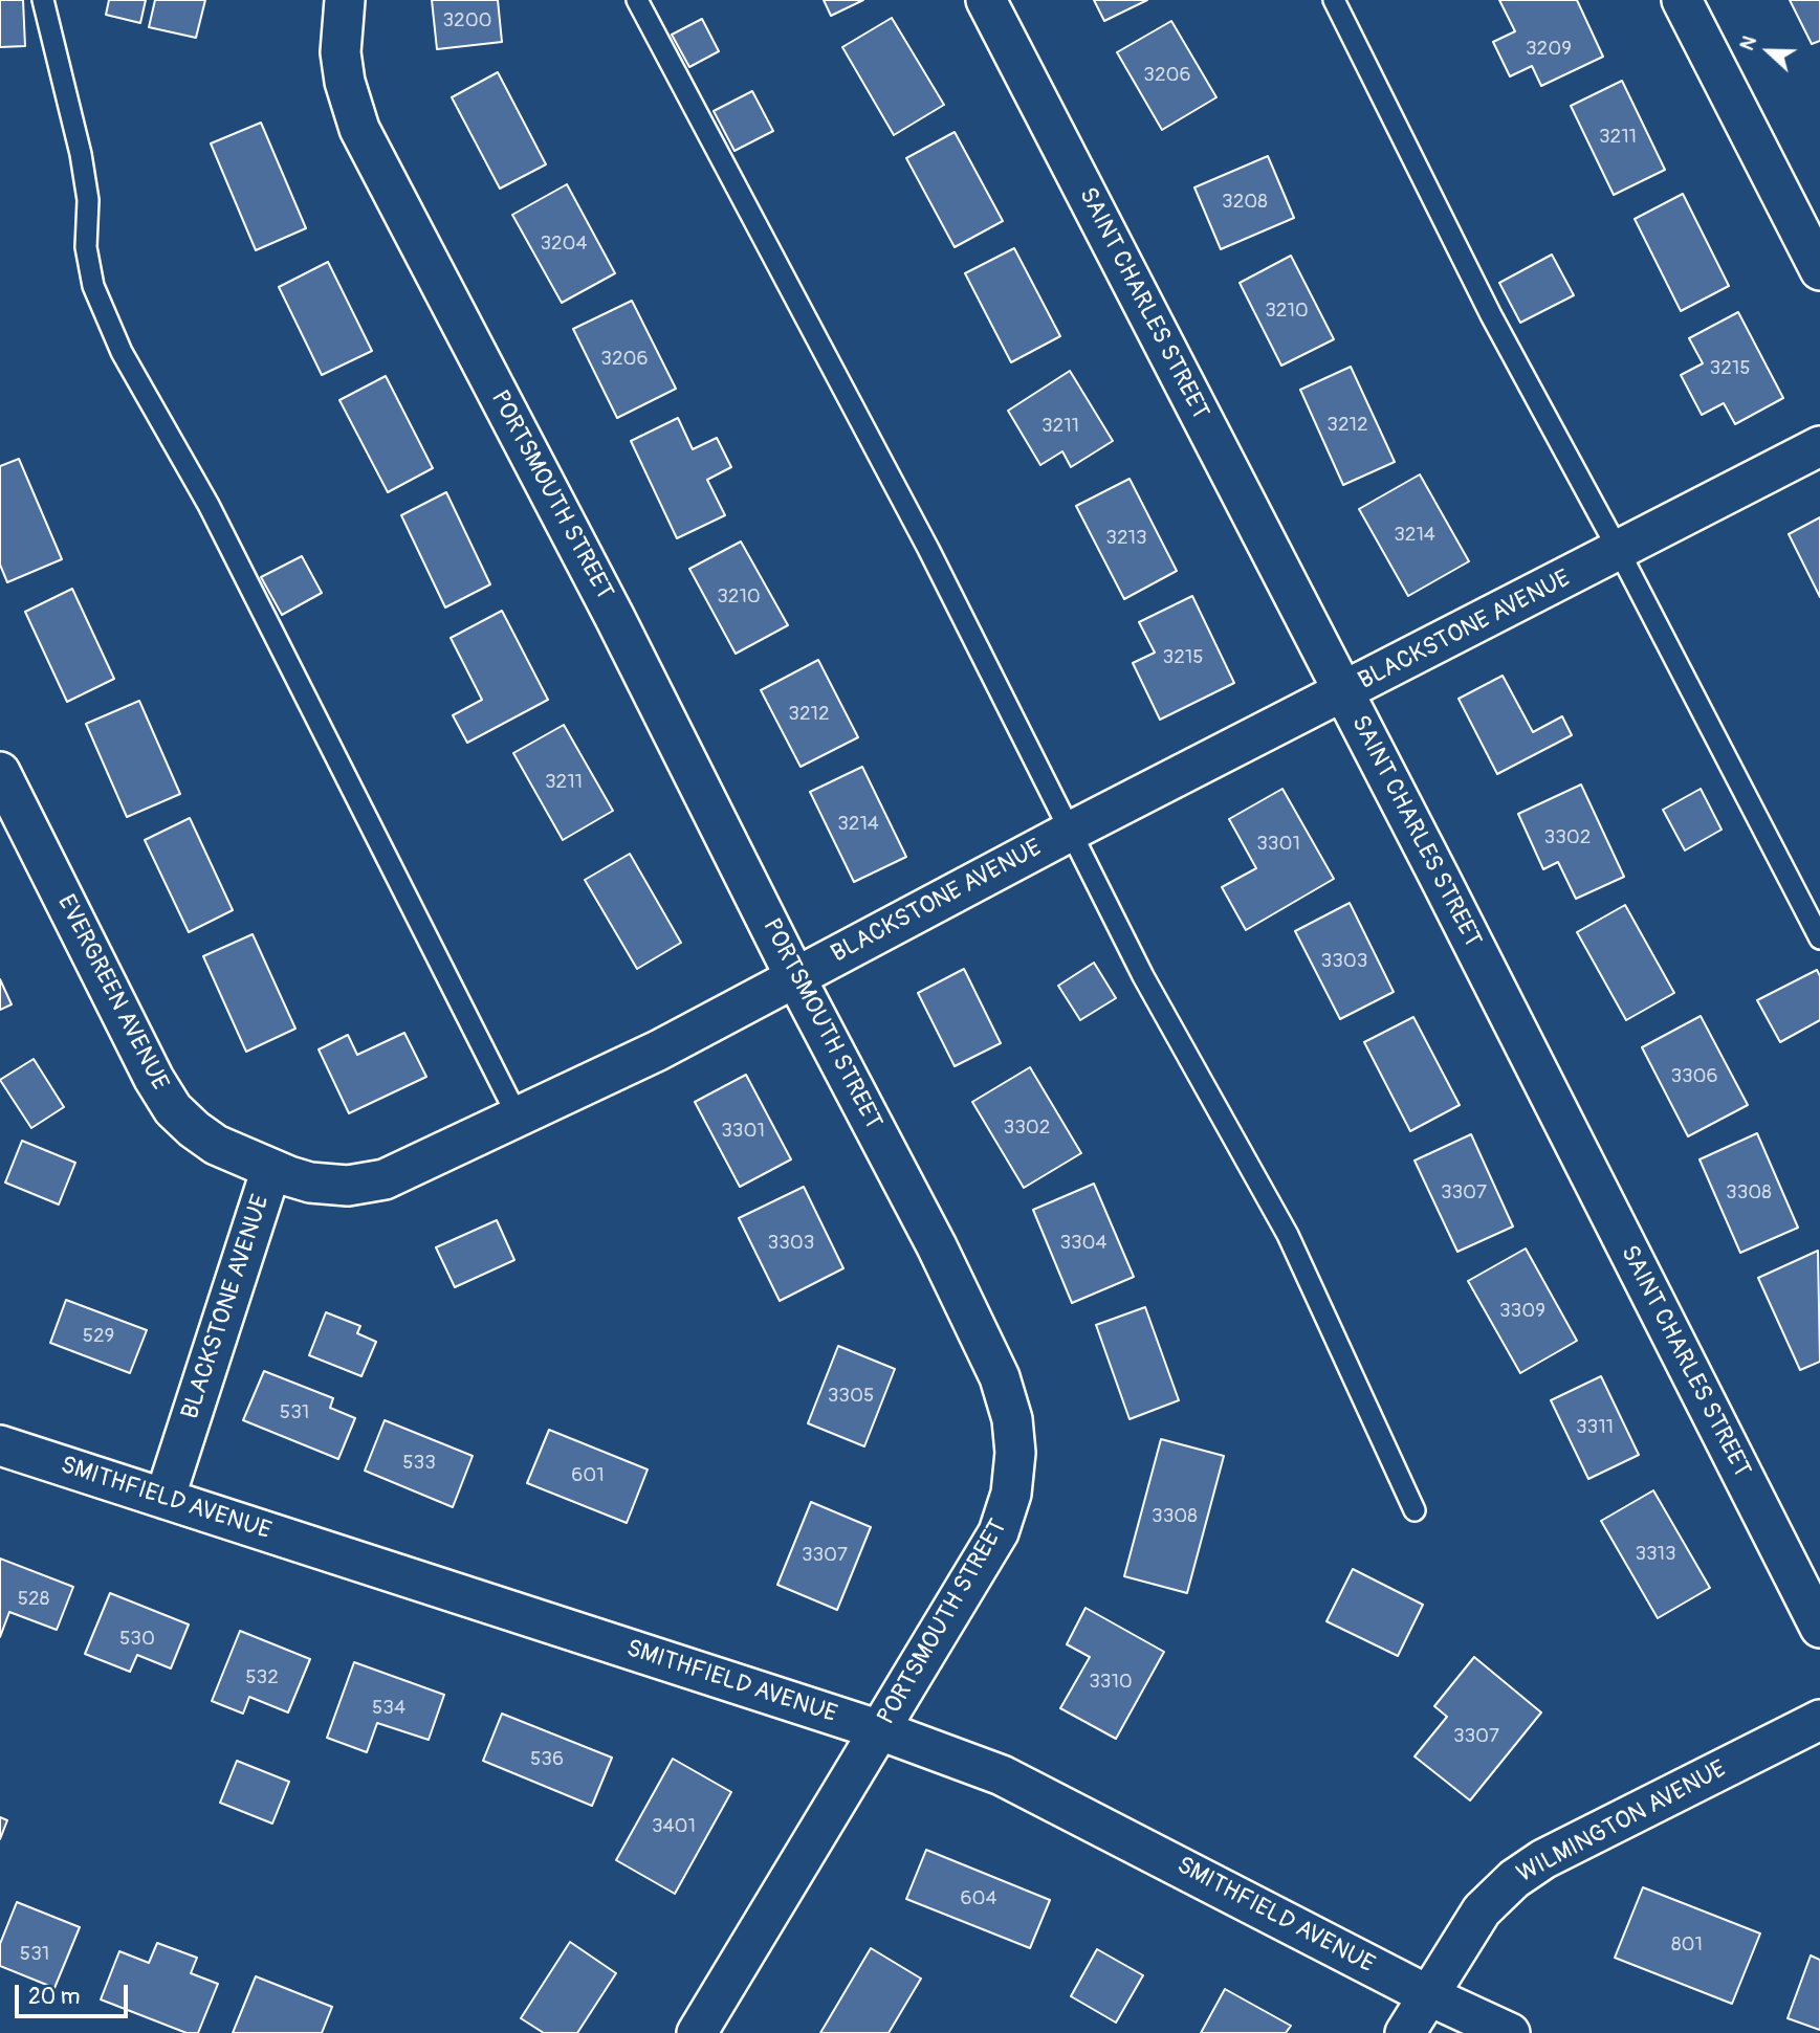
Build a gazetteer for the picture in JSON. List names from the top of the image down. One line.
{"streets":{"street":["SAINT CHARLES STREET","PORTSMOUTH STREET","BLACKSTONE AVENUE","EVERGREEN AVENUE","SMITHFIELD AVENUE","WILMINGTON AVENUE"]},"crossings":[["SAINT CHARLES STREET","BLACKSTONE AVENUE"],["PORTSMOUTH STREET","BLACKSTONE AVENUE"],["PORTSMOUTH STREET","SMITHFIELD AVENUE"],["BLACKSTONE AVENUE","EVERGREEN AVENUE"],["BLACKSTONE AVENUE","SMITHFIELD AVENUE"],["SMITHFIELD AVENUE","WILMINGTON AVENUE"]],"house_numbers":["3200","3209","3206","3211","3208","3204","3210","3206","3215","3212","3211","3214","3213","3210","3215","3212","3211","3214","3302","3301","3303","3306","3302","3301","3307","3308","3303","3304","3309","529","3305","531","3311","533","601","3308","3313","3307","528","530","532","3310","534","3307","536","3401","604","801","531"],"scale_bar":"20 m","north":"left"}
